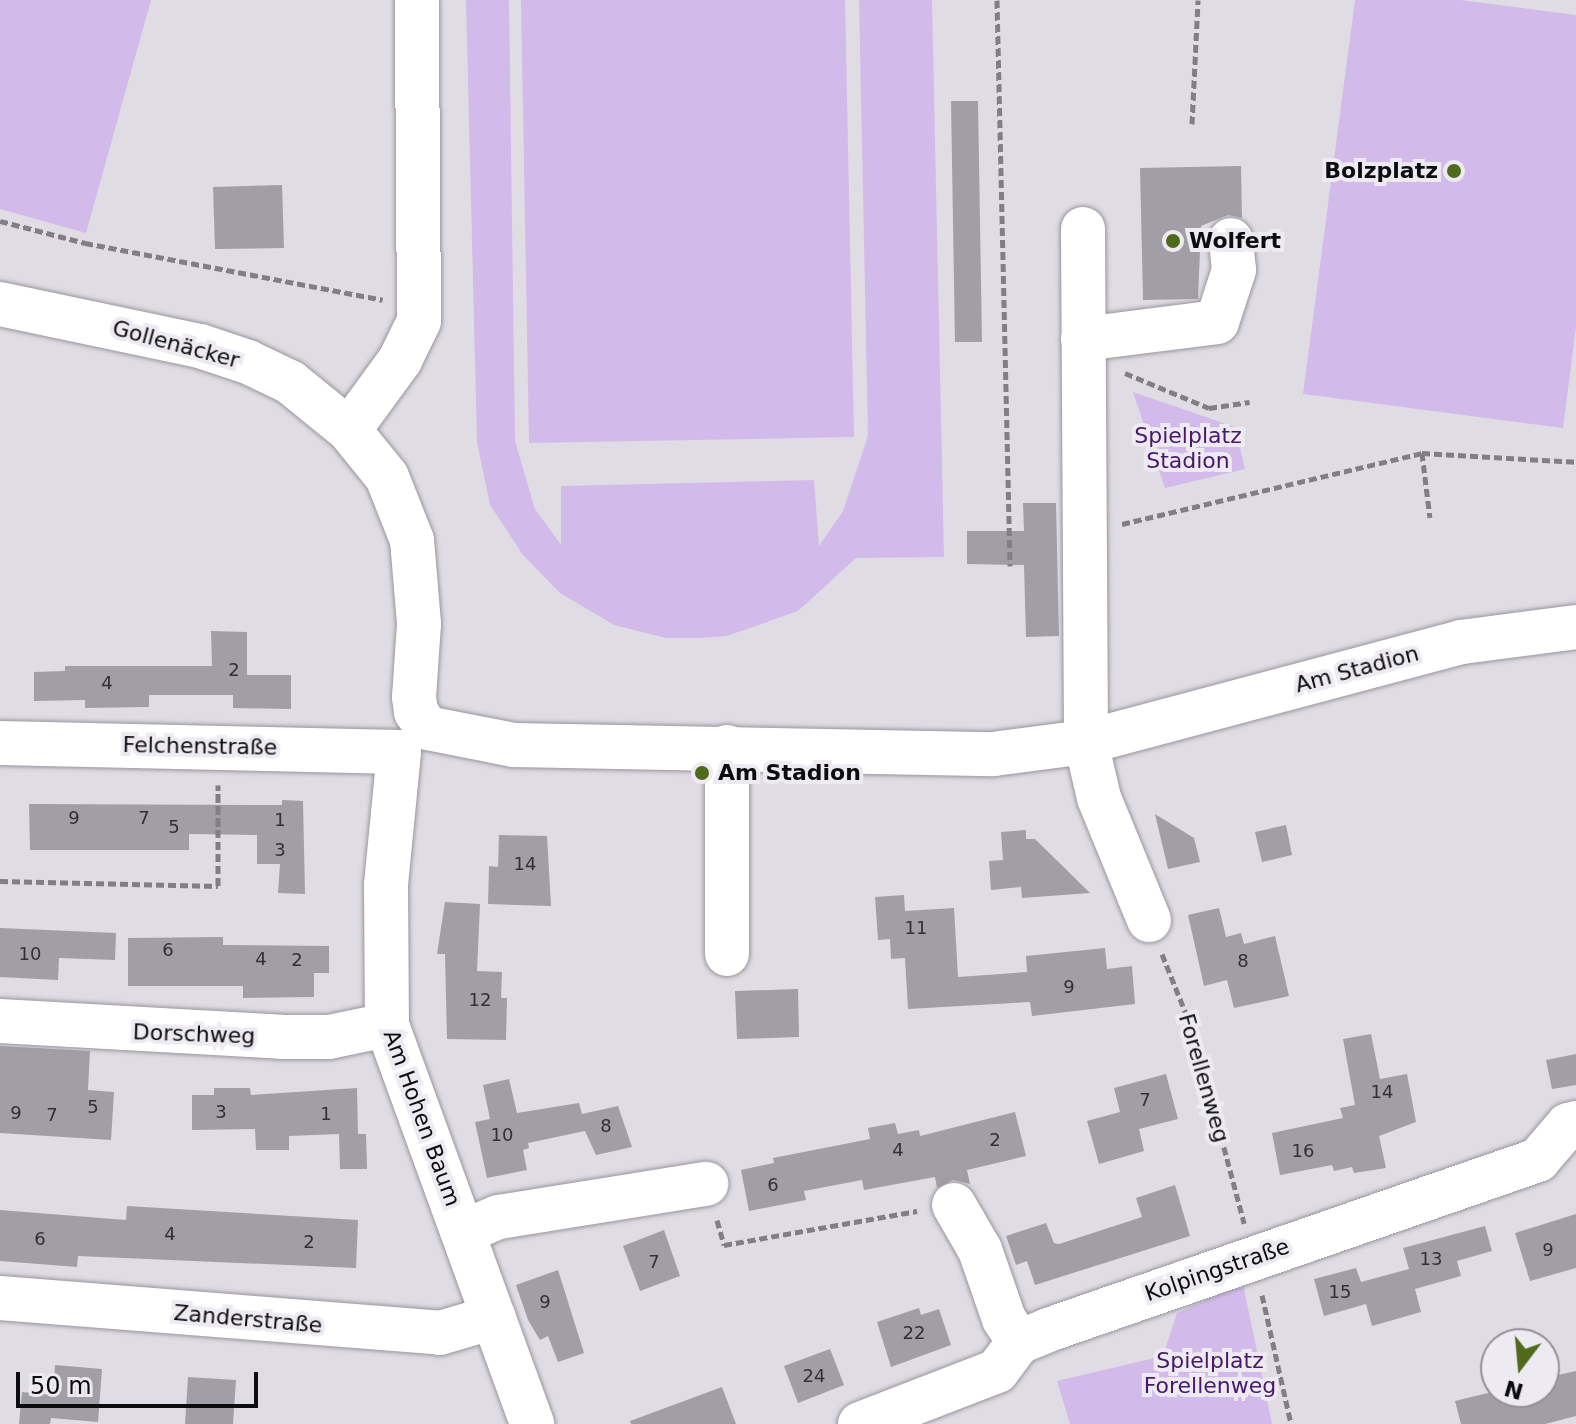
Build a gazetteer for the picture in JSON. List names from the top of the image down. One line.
{"streets":{"street":["Gollenäcker","Am Stadion","Felchenstraße","Dorschweg","Am Hohen Baum","Kolpingstraße","Zanderstraße"],"path":["Forellenweg"]},"crossings":[["Gollenäcker","Am Stadion"],["Gollenäcker","Felchenstraße"],["Gollenäcker","Am Hohen Baum"],["Am Stadion","Felchenstraße"],["Am Stadion","Am Hohen Baum"],["Felchenstraße","Am Hohen Baum"],["Dorschweg","Am Hohen Baum"],["Forellenweg","Kolpingstraße"],["Am Hohen Baum","Zanderstraße"]],"parks":["Spielplatz Stadion","Spielplatz Forellenweg"],"places":["Bolzplatz","Wolfert","Am Stadion"],"house_numbers":["2","4","9","7","1","5","3","14","11","6","10","4","2","8","9","12","14","7","5","3","9","1","7","8","10","2","4","16","6","4","6","2","9","13","7","15","9","22","24"],"scale_bar":"50 m","north":"bottom"}
